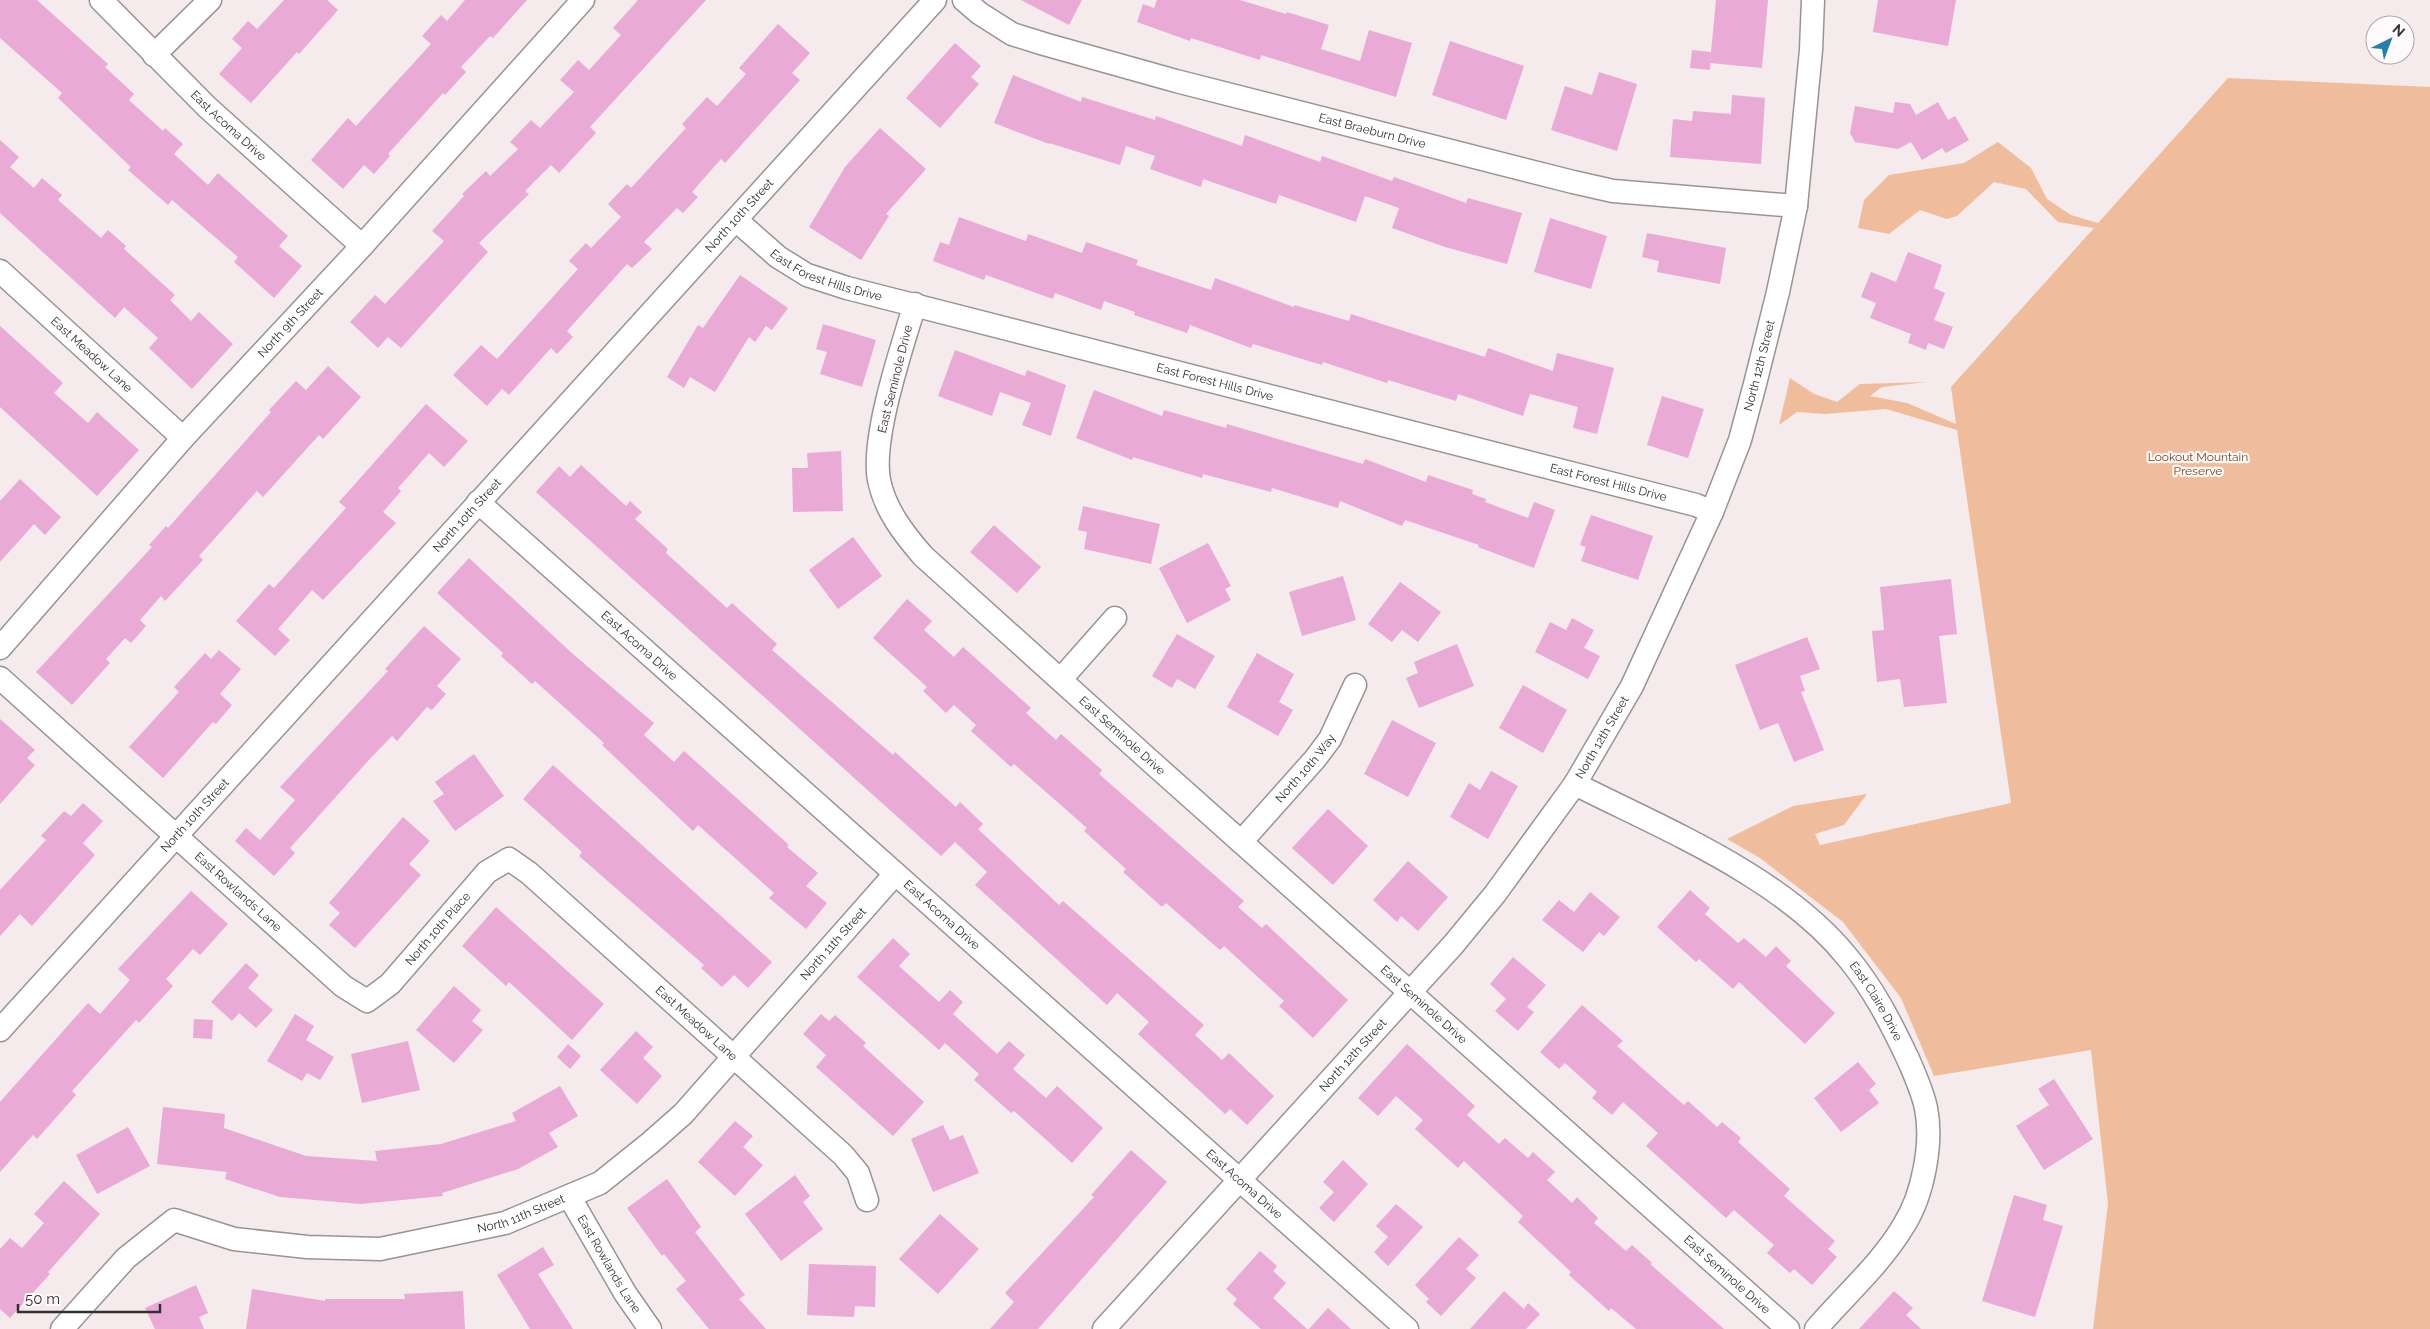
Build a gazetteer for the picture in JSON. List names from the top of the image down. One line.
{"streets":{"street":["East Acoma Drive","East Braeburn Drive","North 10th Street","East Forest Hills Drive","North 9th Street","East Meadow Lane","North 12th Street","East Seminole Drive","North 10th Way","East Rowlands Lane","North 10th Place","North 11th Street","East Claire Drive"]},"crossings":[["East Acoma Drive","North 10th Street"],["East Acoma Drive","North 9th Street"],["East Acoma Drive","North 12th Street"],["East Acoma Drive","North 11th Street"],["East Braeburn Drive","North 12th Street"],["North 10th Street","East Forest Hills Drive"],["North 10th Street","East Rowlands Lane"],["East Forest Hills Drive","North 12th Street"],["East Forest Hills Drive","East Seminole Drive"],["North 9th Street","East Meadow Lane"],["East Meadow Lane","North 10th Place"],["East Meadow Lane","North 11th Street"],["North 12th Street","East Seminole Drive"],["North 12th Street","East Claire Drive"],["East Seminole Drive","North 10th Way"],["East Rowlands Lane","North 10th Place"],["East Rowlands Lane","North 11th Street"]],"parks":["Lookout Mountain Preserve"],"scale_bar":"50 m","north":"top right"}
